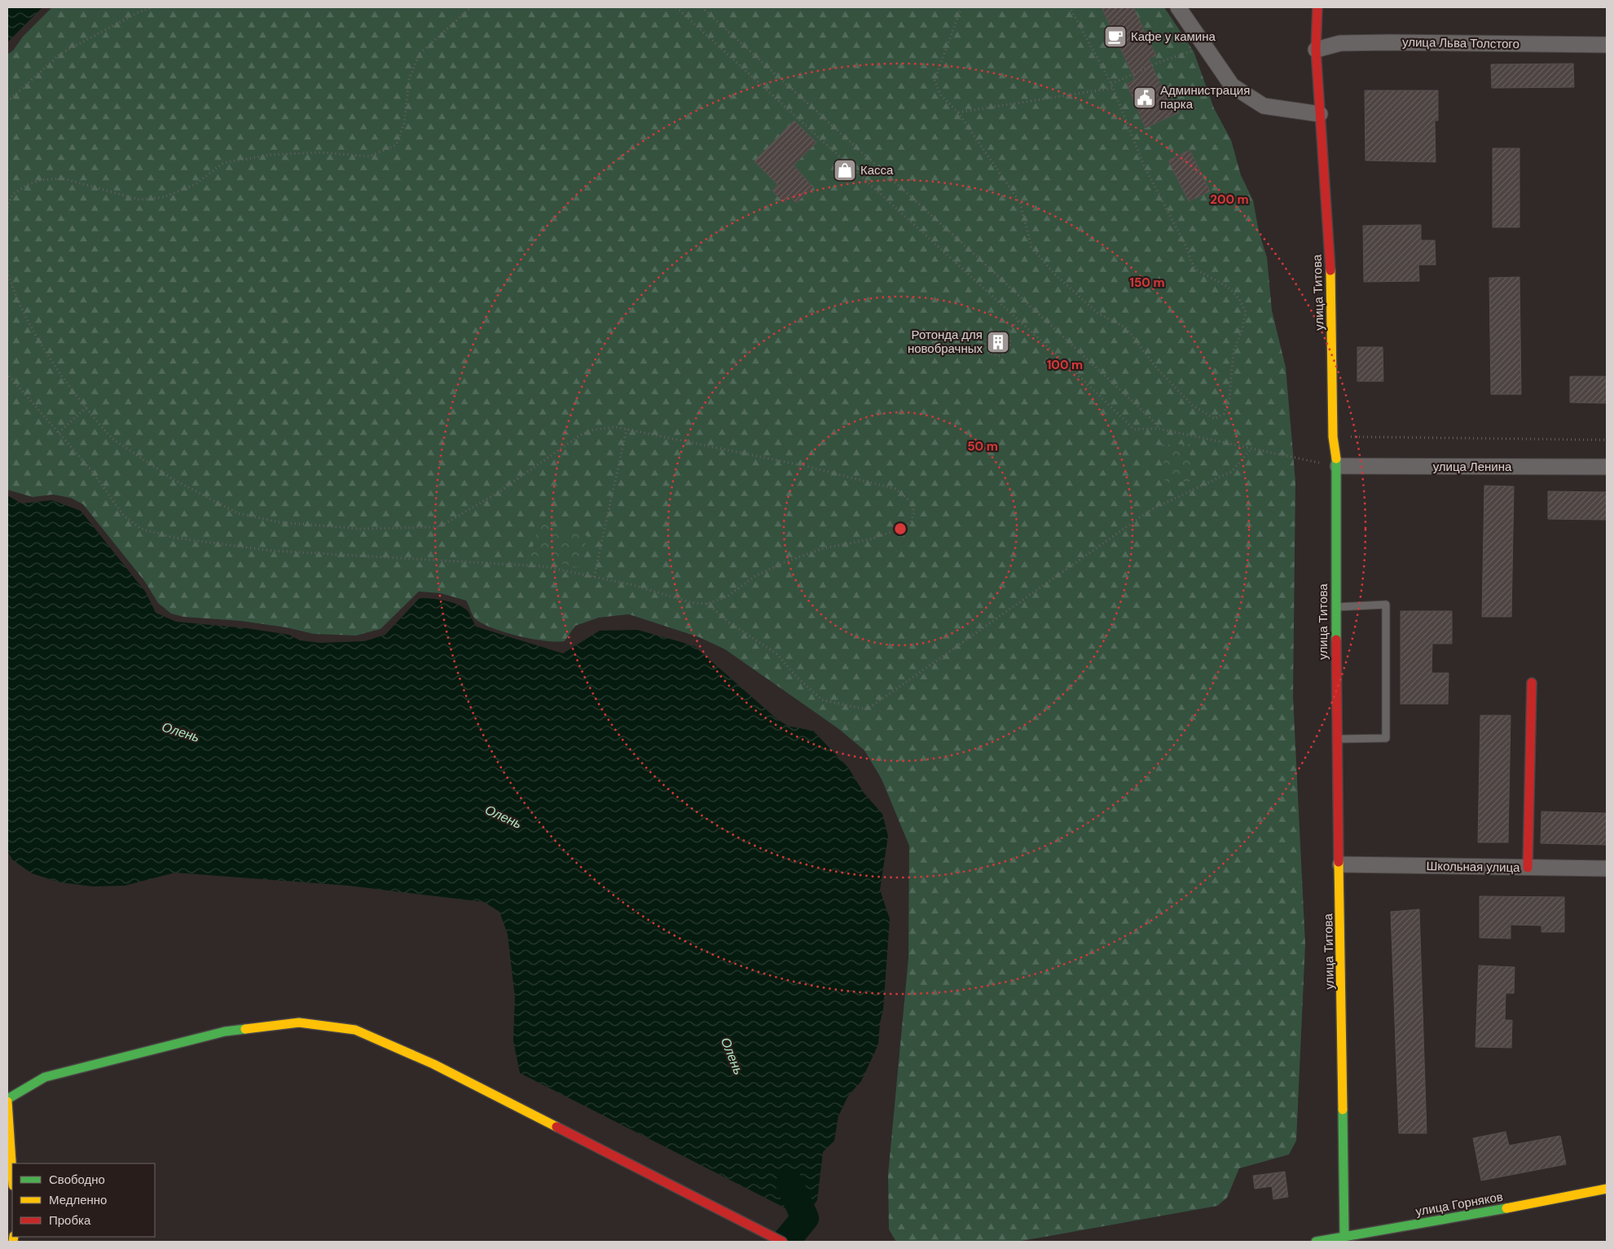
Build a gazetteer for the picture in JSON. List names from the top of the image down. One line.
{"streets":{"street":["улица Льва Толстого","улица Титова","улица Ленина","Школьная улица","улица Горняков"]},"crossings":[["улица Льва Толстого","улица Титова"],["улица Титова","улица Ленина"],["улица Титова","Школьная улица"],["улица Титова","улица Горняков"]],"water":["Олень"],"places":{"cafe":["Кафе у камина"],"public building":["Администрация парка"],"shop":["Касса"],"building":["Ротонда для новобрачных"]},"legend":["Свободно","Медленно","Пробка"],"rings":["200 m","150 m","100 m","50 m"]}
